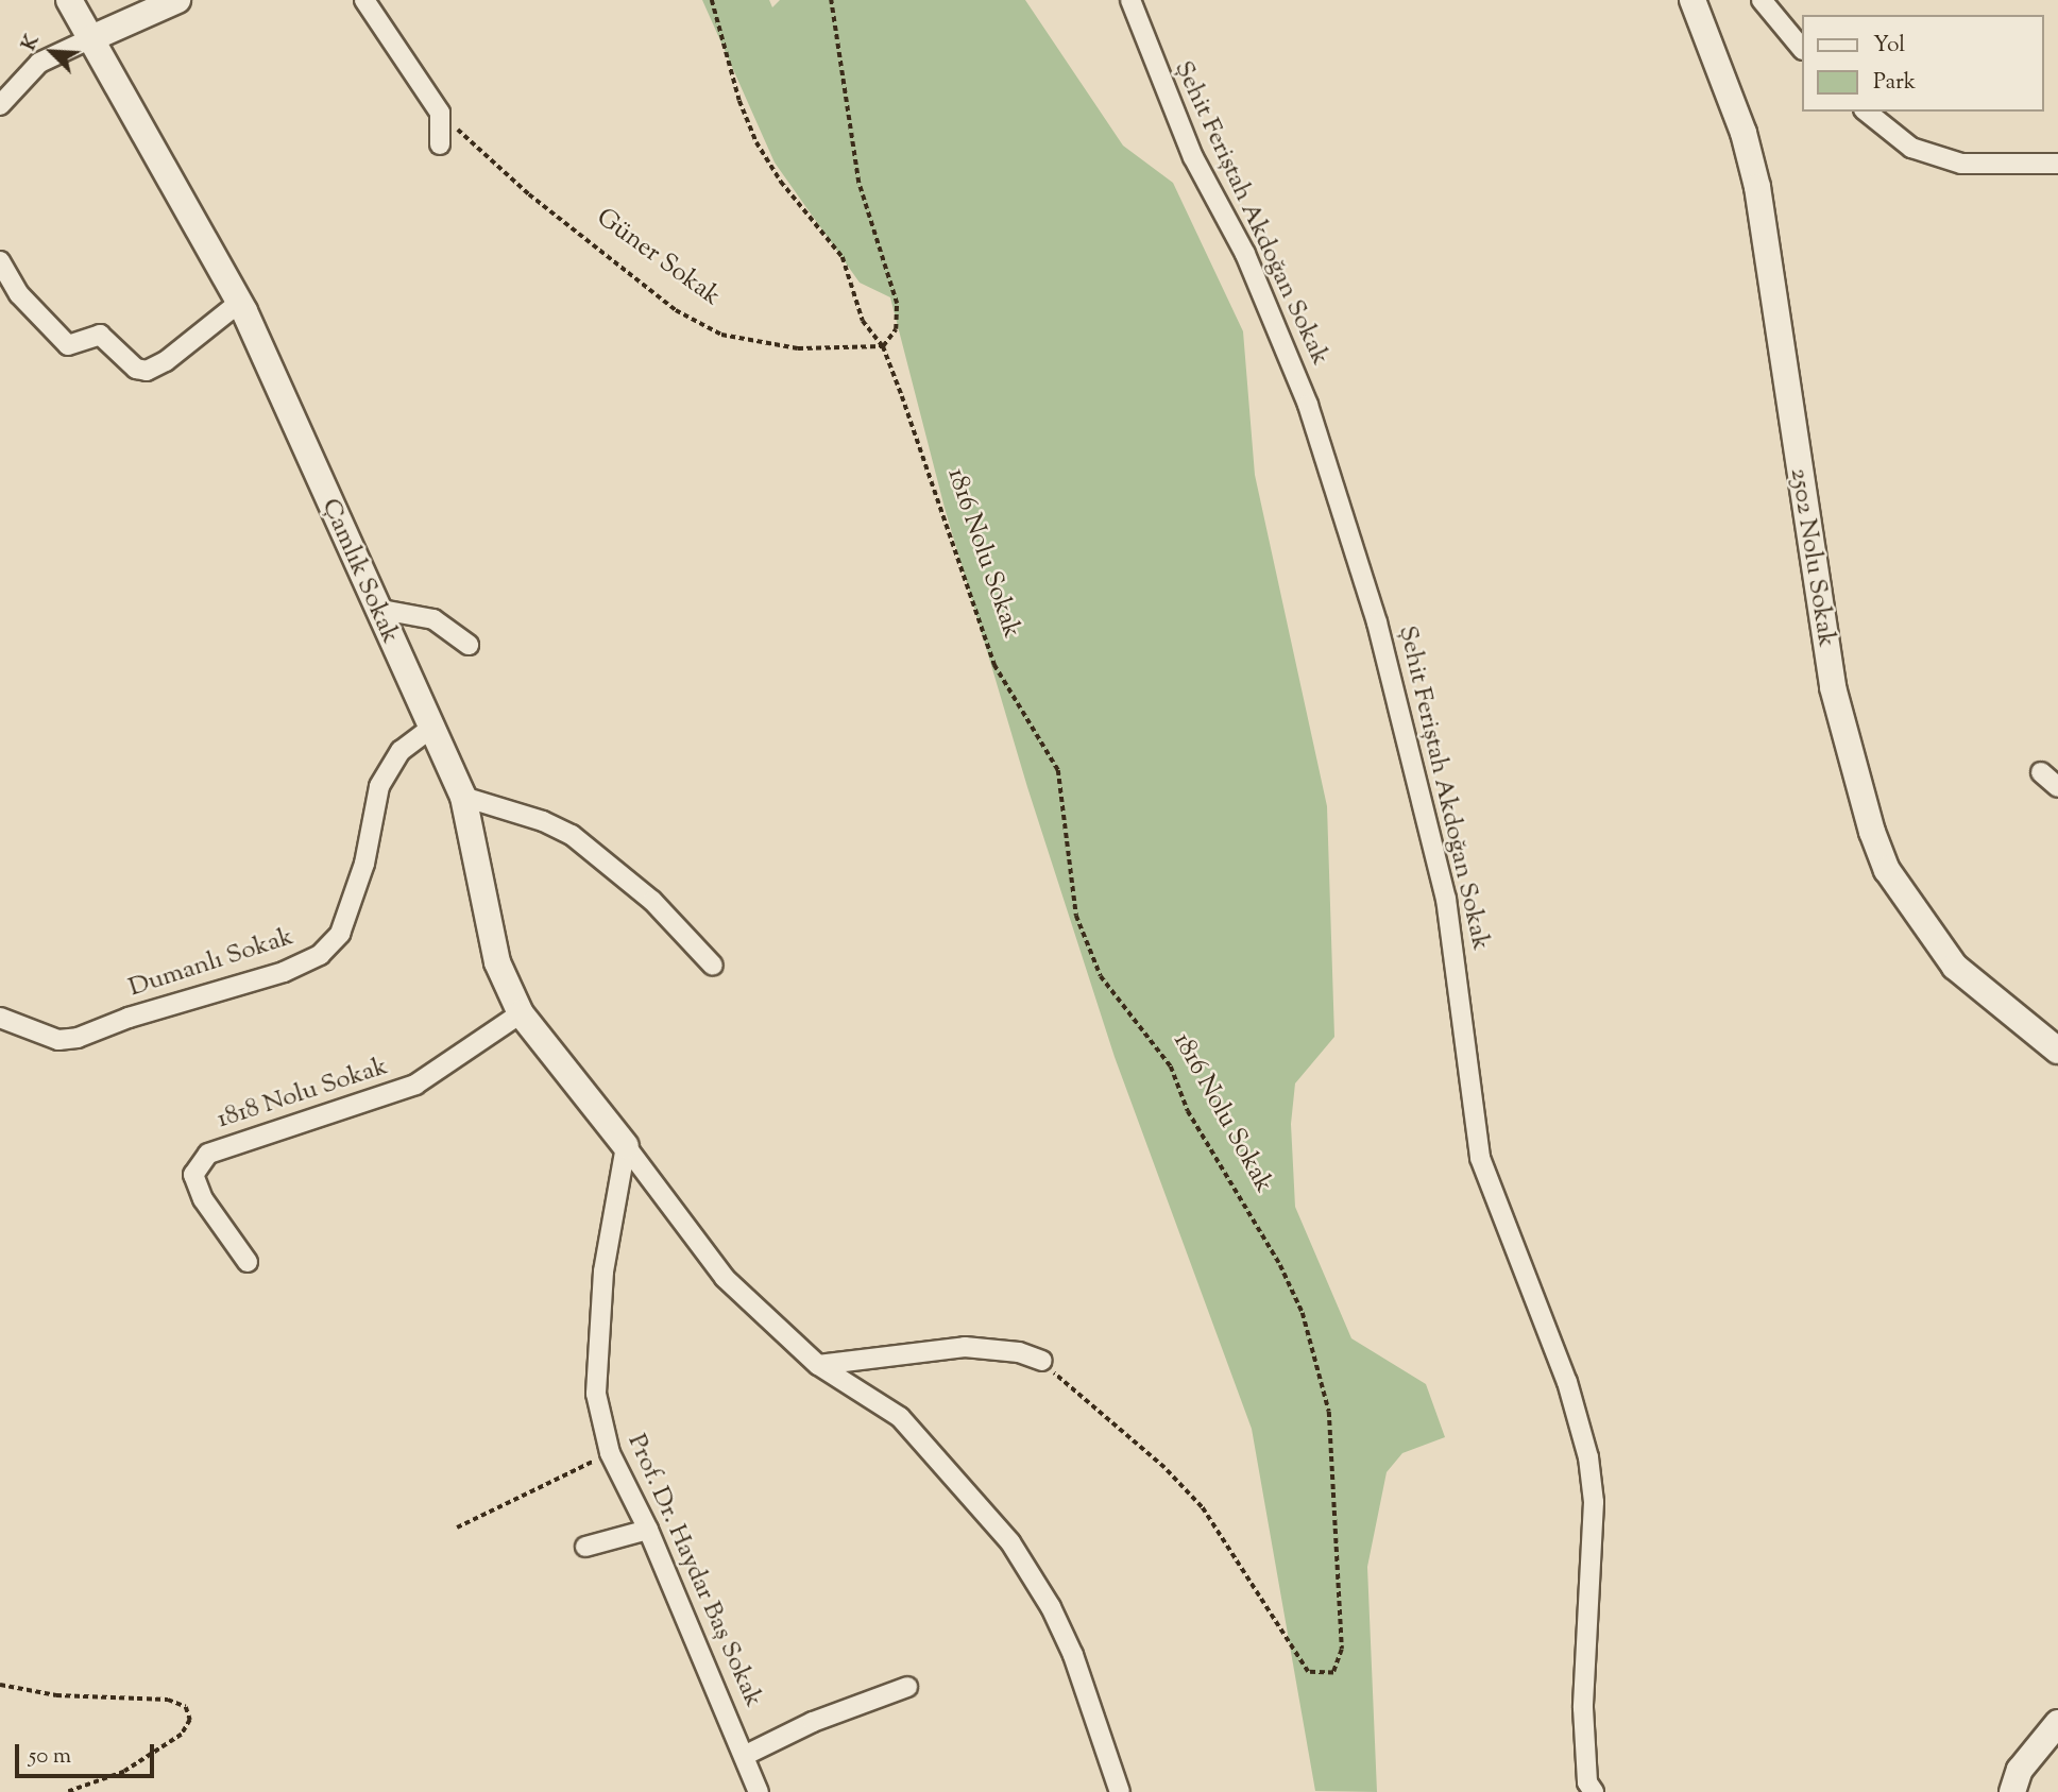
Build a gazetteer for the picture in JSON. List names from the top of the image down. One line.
{"streets":{"street":["Şehit Feriştah Akdoğan Sokak","2502 Nolu Sokak","Çamlık Sokak","Dumanlı Sokak","1818 Nolu Sokak","Prof. Dr. Haydar Baş Sokak"],"path":["Güner Sokak","1816 Nolu Sokak"]},"crossings":[["Güner Sokak","1816 Nolu Sokak"],["Çamlık Sokak","Dumanlı Sokak"],["Çamlık Sokak","1818 Nolu Sokak"],["Çamlık Sokak","Prof. Dr. Haydar Baş Sokak"]],"legend":["Yol","Park"],"scale_bar":"50 m","north":"top left"}
